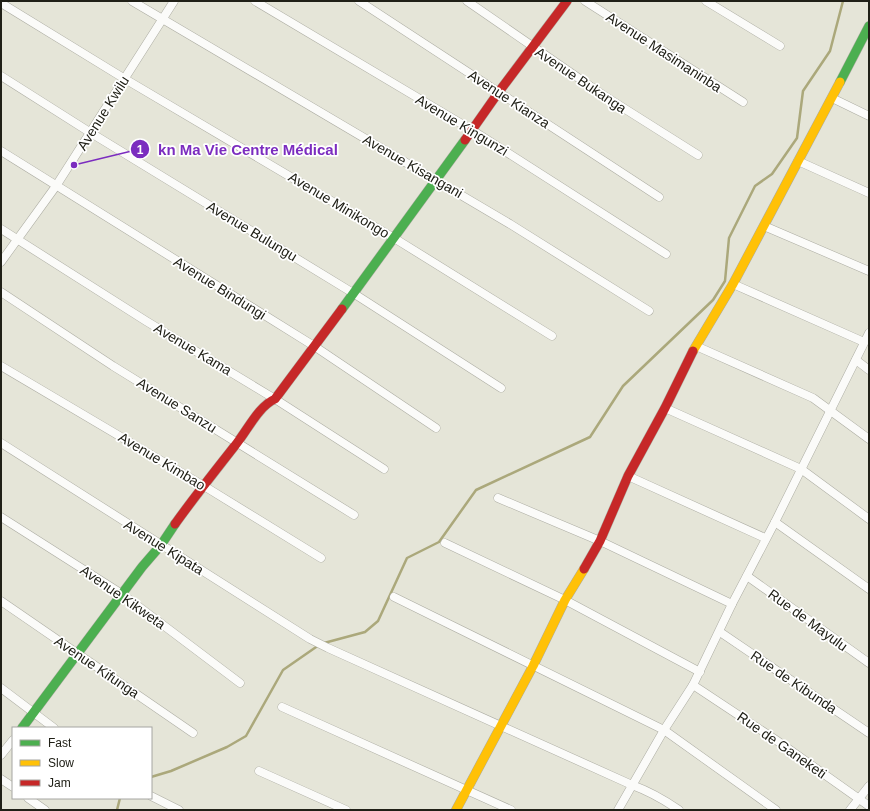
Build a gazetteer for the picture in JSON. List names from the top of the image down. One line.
{"streets":{"street":["Avenue Masimaninba","Avenue Bukanga","Avenue Kianza","Avenue Kwilu","Avenue Kingunzi","Avenue Kisangani","Avenue Minikongo","Avenue Bulungu","Avenue Bindungi","Avenue Kama","Avenue Sanzu","Avenue Kimbao","Avenue Kipata","Avenue Kikweta","Rue de Mayulu","Avenue Kifunga","Rue de Kibunda","Rue de Ganeketi"]},"crossings":[["Avenue Kwilu","Avenue Kisangani"],["Avenue Kwilu","Avenue Minikongo"],["Avenue Kwilu","Avenue Bulungu"],["Avenue Kwilu","Avenue Bindungi"],["Avenue Kwilu","Avenue Kama"]],"places":["kn Ma Vie Centre Médical"],"legend":["Fast","Slow","Jam"]}
